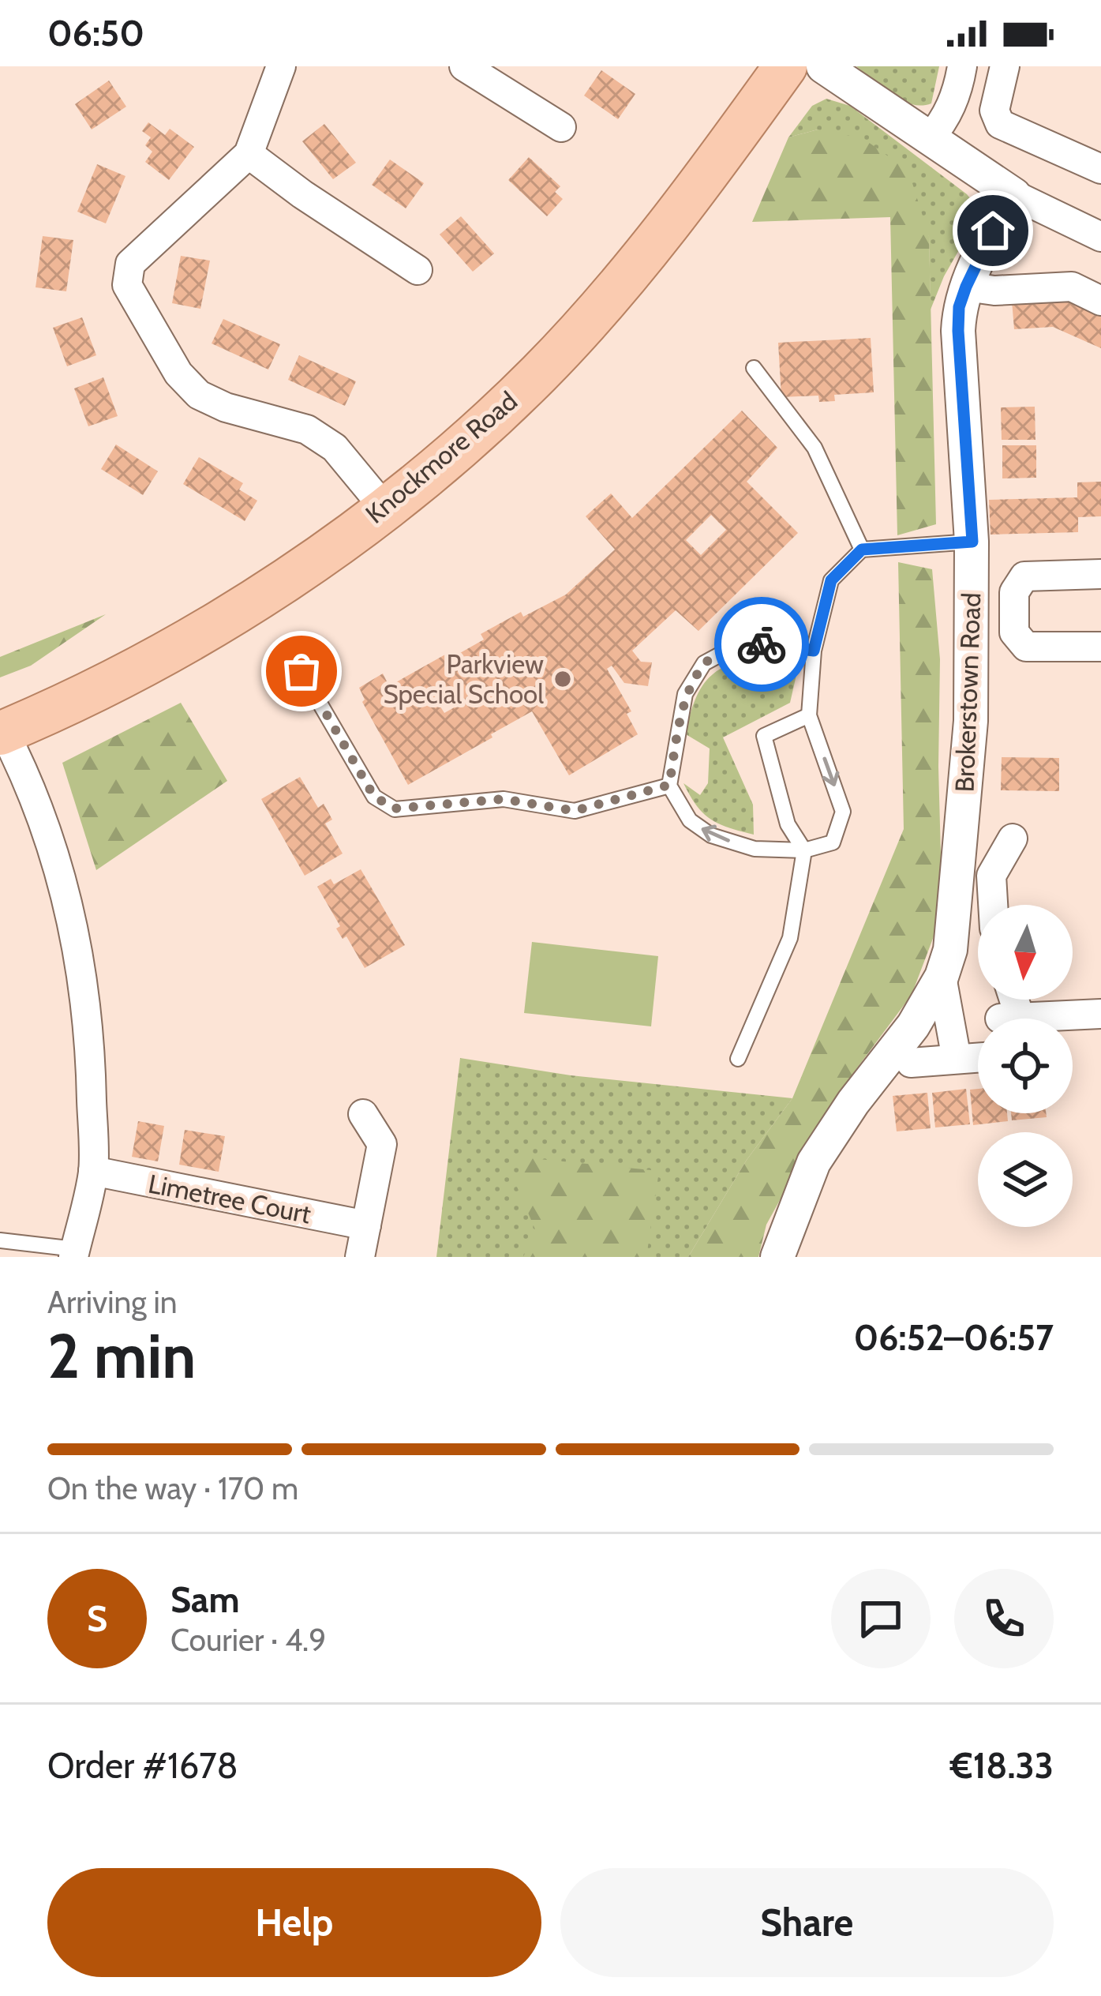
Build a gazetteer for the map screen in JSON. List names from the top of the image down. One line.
{"streets":{"main road":["Knockmore Road"],"street":["Brokerstown Road","Limetree Court"]},"places":["Parkview Special School"],"north":"bottom","page":{"status":"06:50","heading":["2 min","Arriving in","06:52–06:57"],"panel":["Sam","Courier · 4.9","Order #1678","€18.33"],"bar":"On the way · 170 m","round":"S","buttons":["Help","Share"]}}
